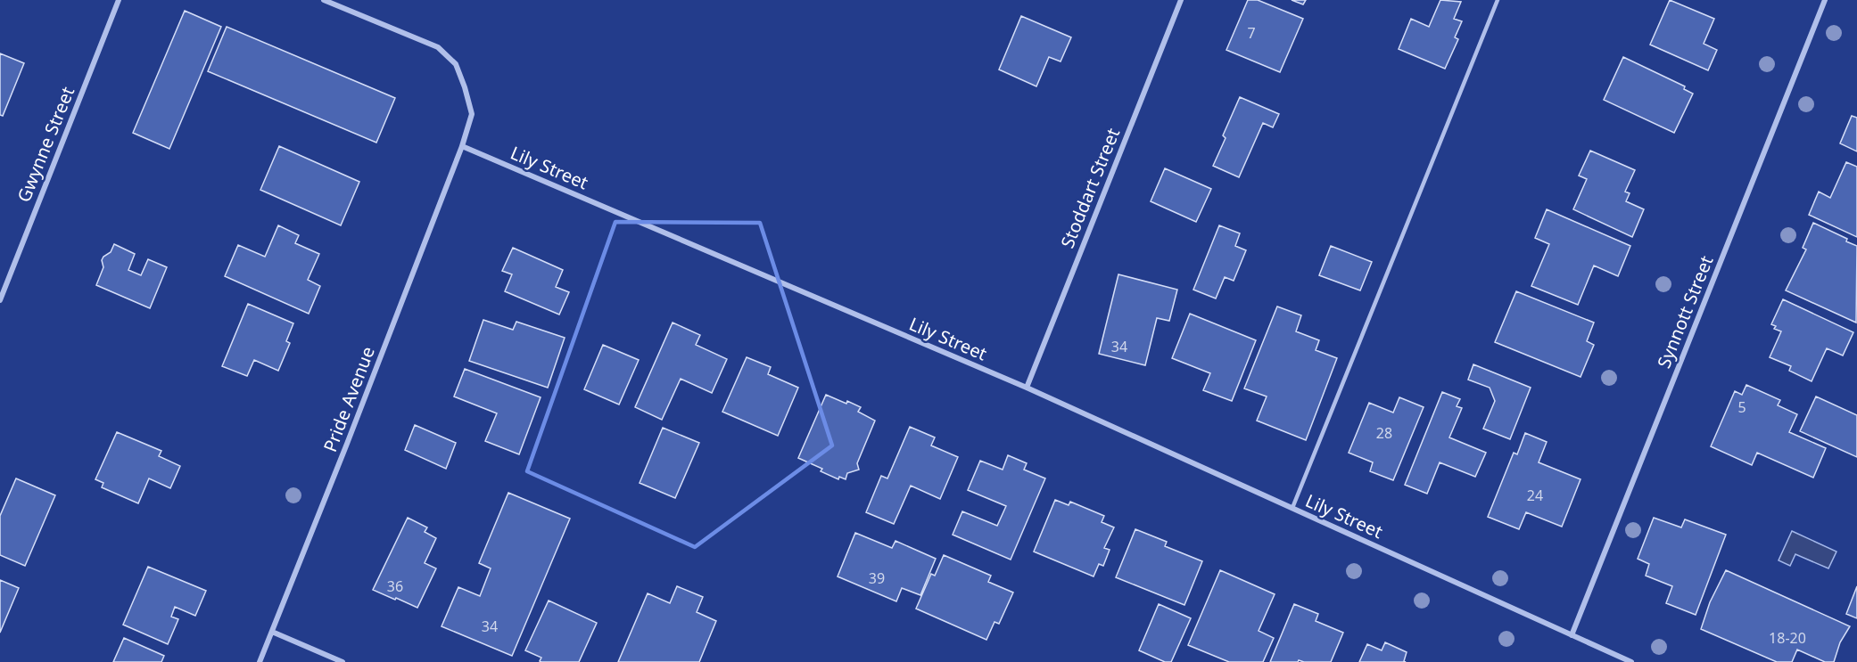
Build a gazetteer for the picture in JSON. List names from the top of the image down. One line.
{"streets":{"street":["Gwynne Street","Lily Street","Stoddart Street","Synnott Street","Pride Avenue"]},"crossings":[["Lily Street","Stoddart Street"],["Lily Street","Synnott Street"],["Lily Street","Pride Avenue"]],"house_numbers":["7","34","5","28","24","39","36","34","18-20"]}
